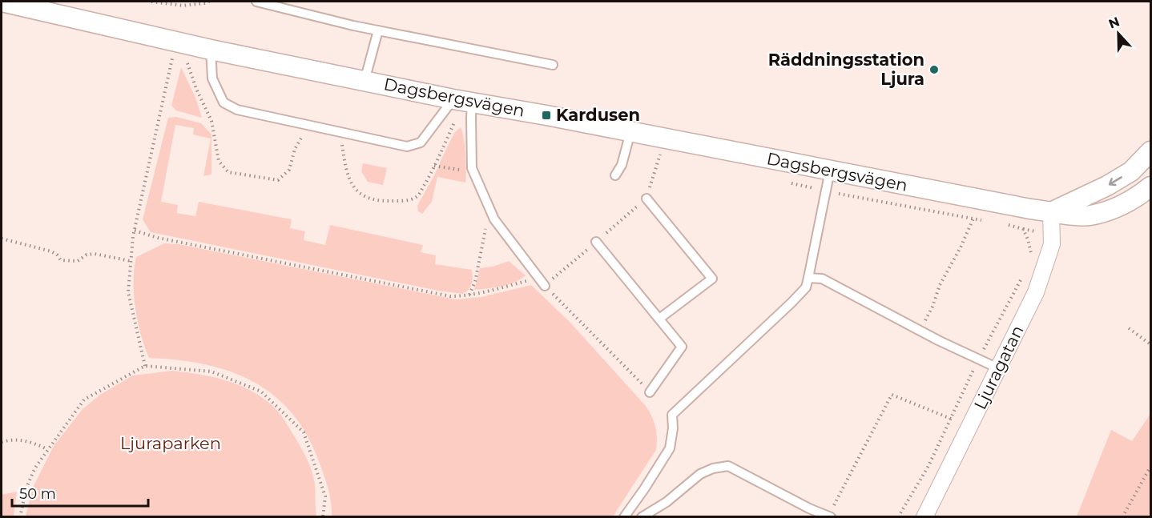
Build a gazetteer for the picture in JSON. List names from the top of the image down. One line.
{"streets":{"street":["Dagsbergsvägen","Ljuragatan"]},"crossings":[["Dagsbergsvägen","Ljuragatan"]],"parks":["Ljuraparken"],"places":{"other":["Räddningsstation Ljura"],"transit":["Kardusen"]},"scale_bar":"50 m","north":"top"}
